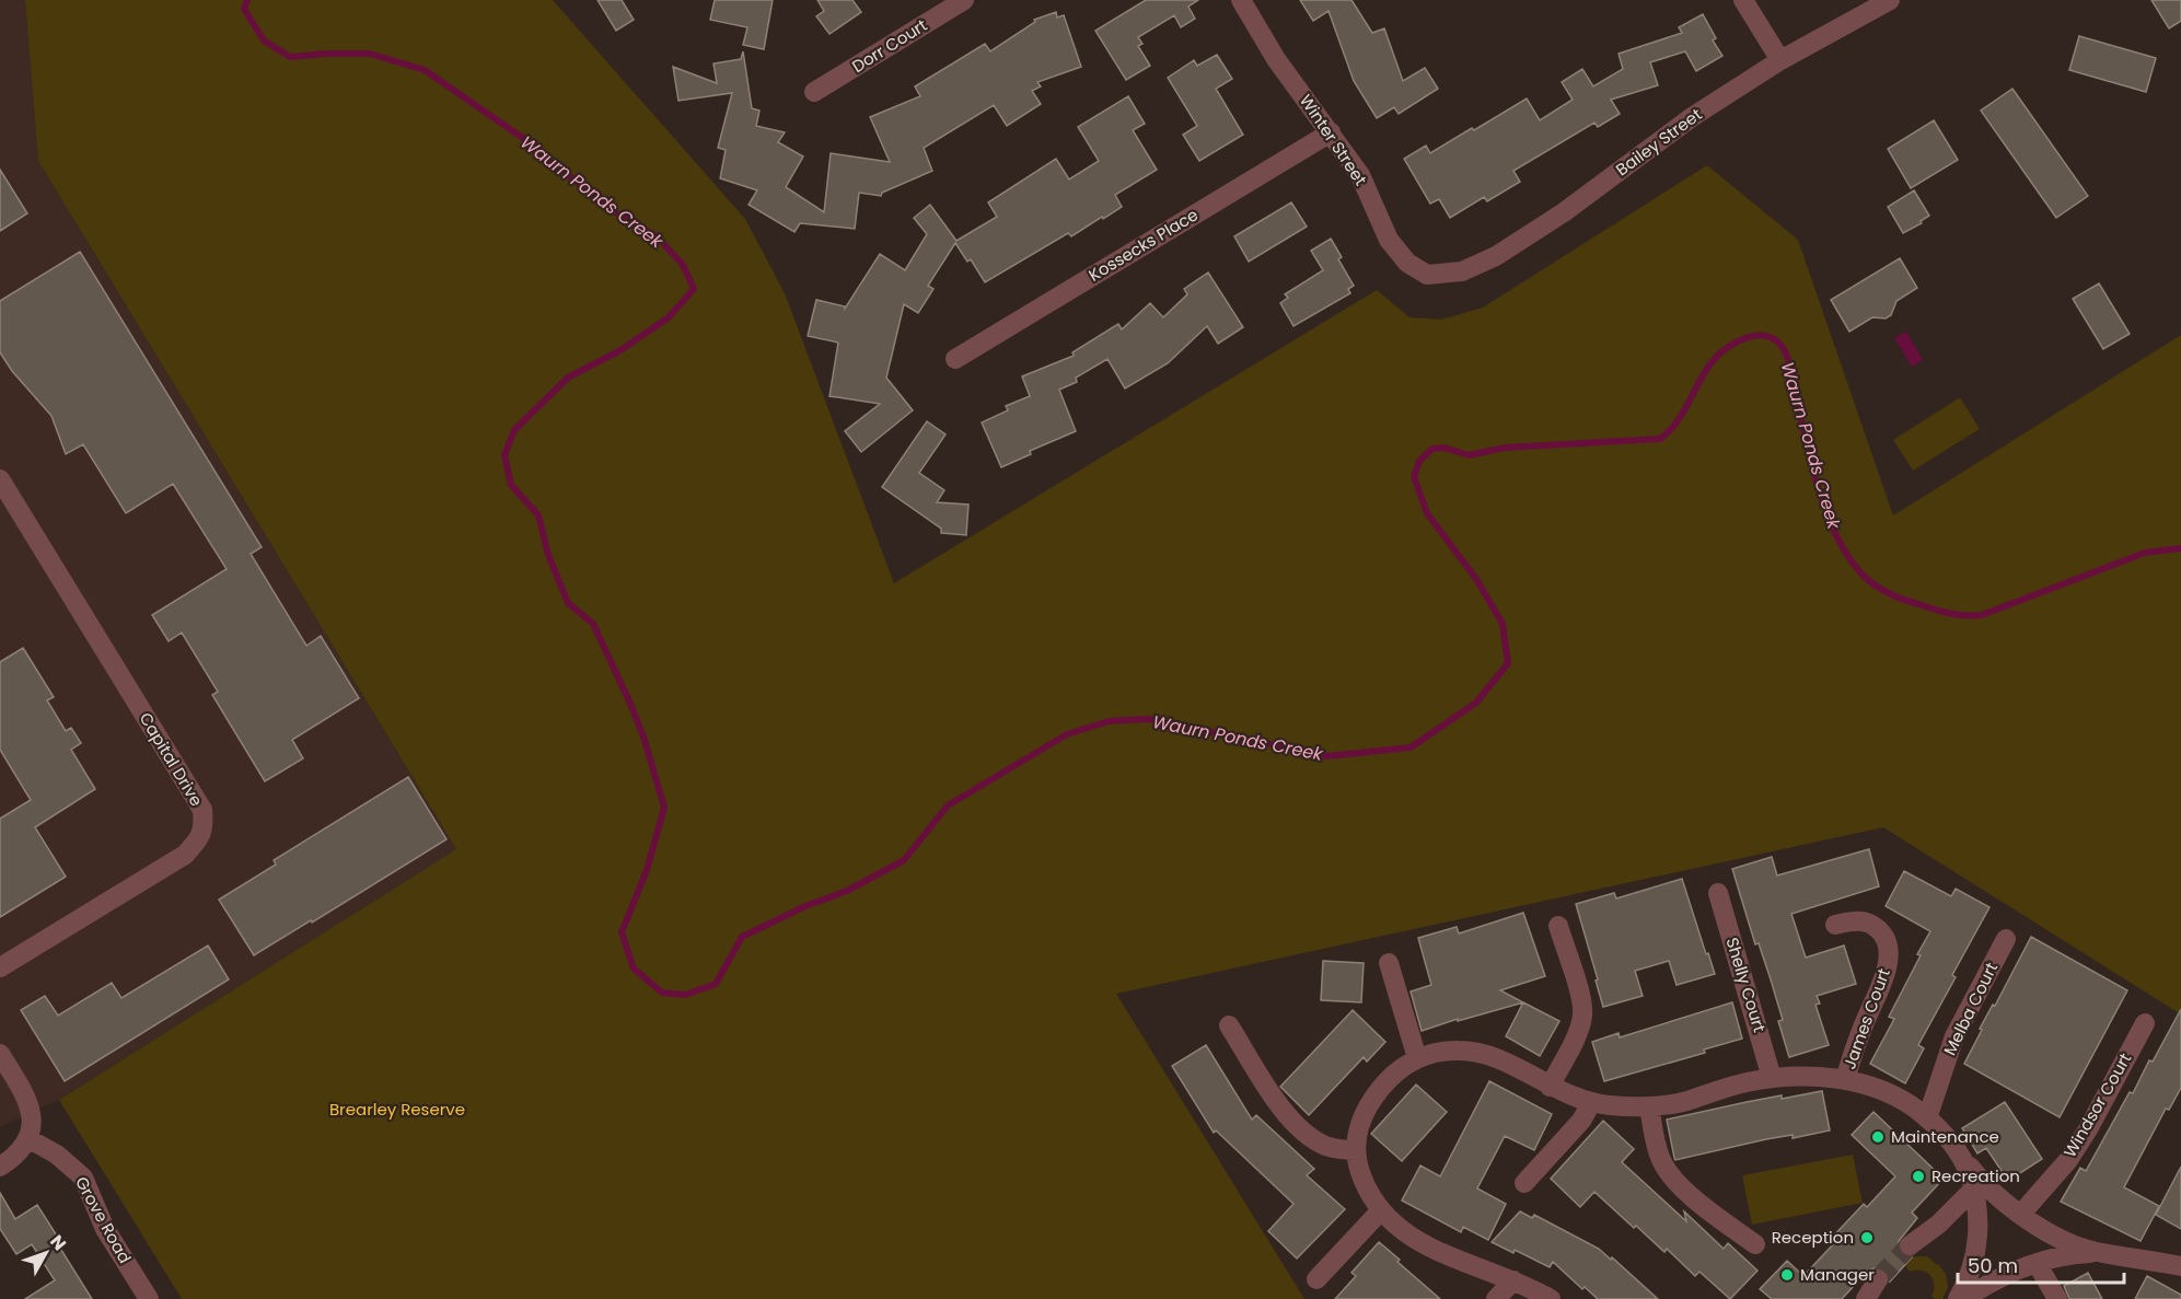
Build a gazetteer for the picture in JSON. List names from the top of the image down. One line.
{"streets":{"street":["Dorr Court","Winter Street","Bailey Street","Kossecks Place","Capital Drive","Shelly Court","Melba Court","James Court","Windsor Court","Grove Road"]},"crossings":[["Winter Street","Bailey Street"],["Winter Street","Kossecks Place"]],"water":["Waurn Ponds Creek"],"parks":["Brearley Reserve"],"places":["Maintenance","Recreation","Reception","Manager"],"scale_bar":"50 m","north":"top right"}
